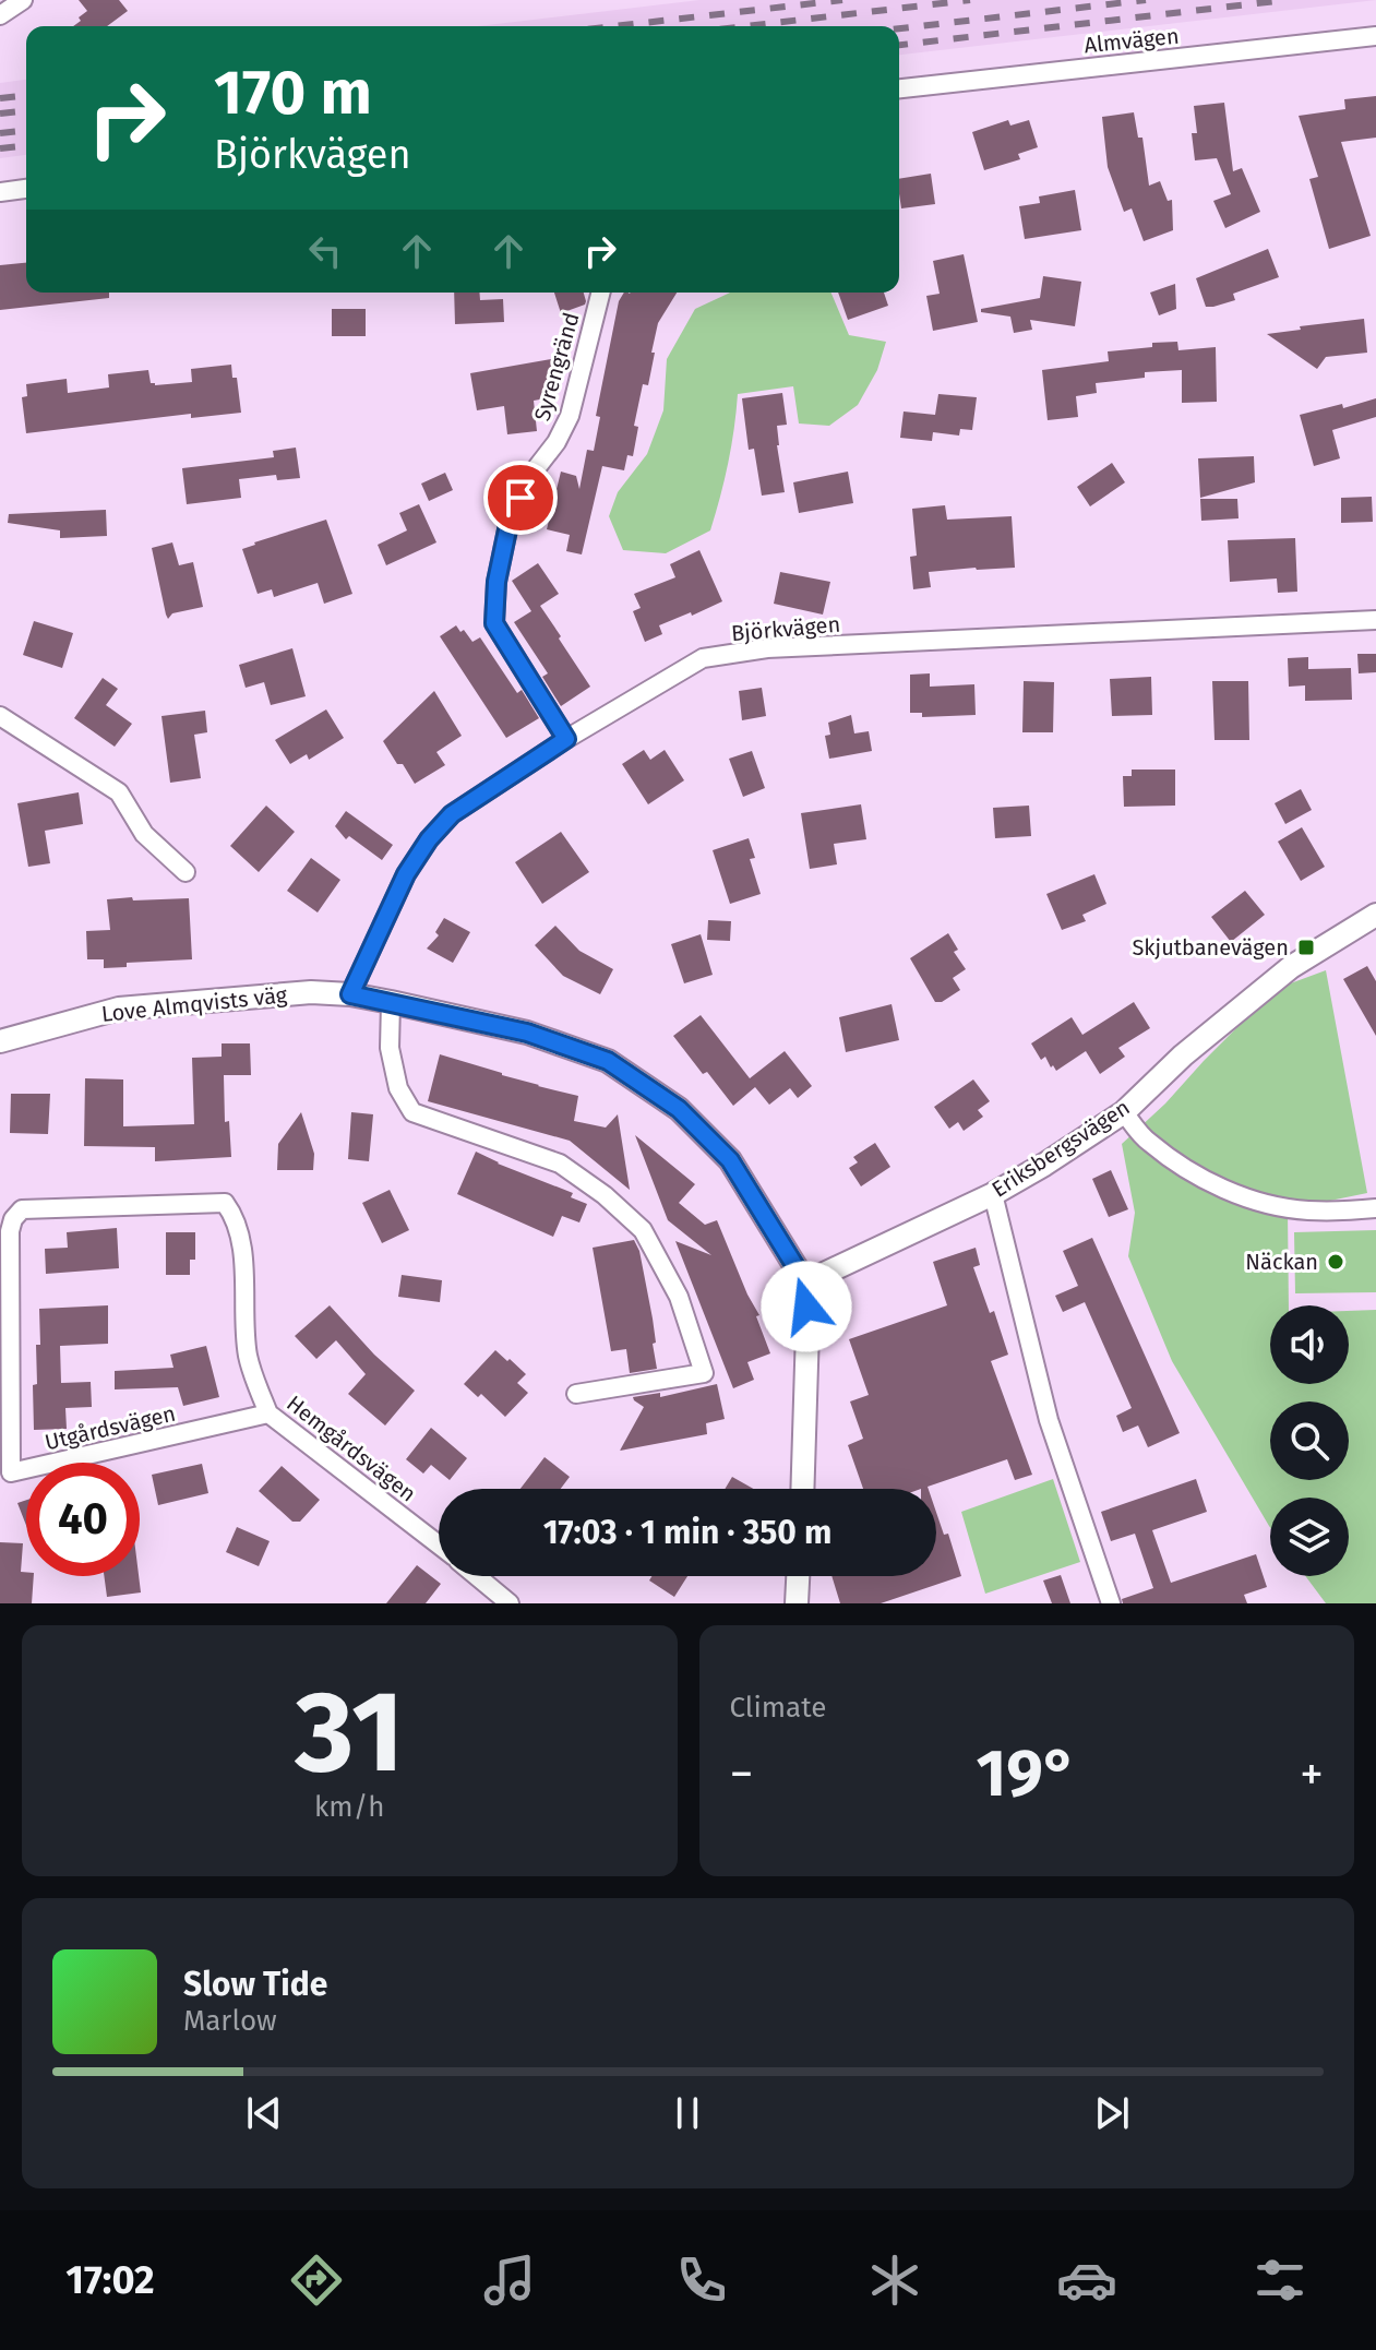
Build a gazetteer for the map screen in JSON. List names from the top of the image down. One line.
{"streets":{"street":["Almvägen","Syrengränd","Björkvägen","Love Almqvists väg","Eriksbergsvägen","Utgårdsvägen","Hemgårdsvägen"]},"crossings":[["Syrengränd","Björkvägen"],["Björkvägen","Love Almqvists väg"],["Love Almqvists väg","Eriksbergsvägen"],["Utgårdsvägen","Hemgårdsvägen"]],"places":{"transit":["Skjutbanevägen"],"other":["Näckan"]},"page":{"turn":["170 m","Björkvägen"],"limit":"40","trip":"17:03 · 1 min · 350 m","tile":[["31","km/h"],"Climate"],"heat":["−","19°","+"],"song":["Slow Tide","Marlow"],"tabs":"17:02"}}
